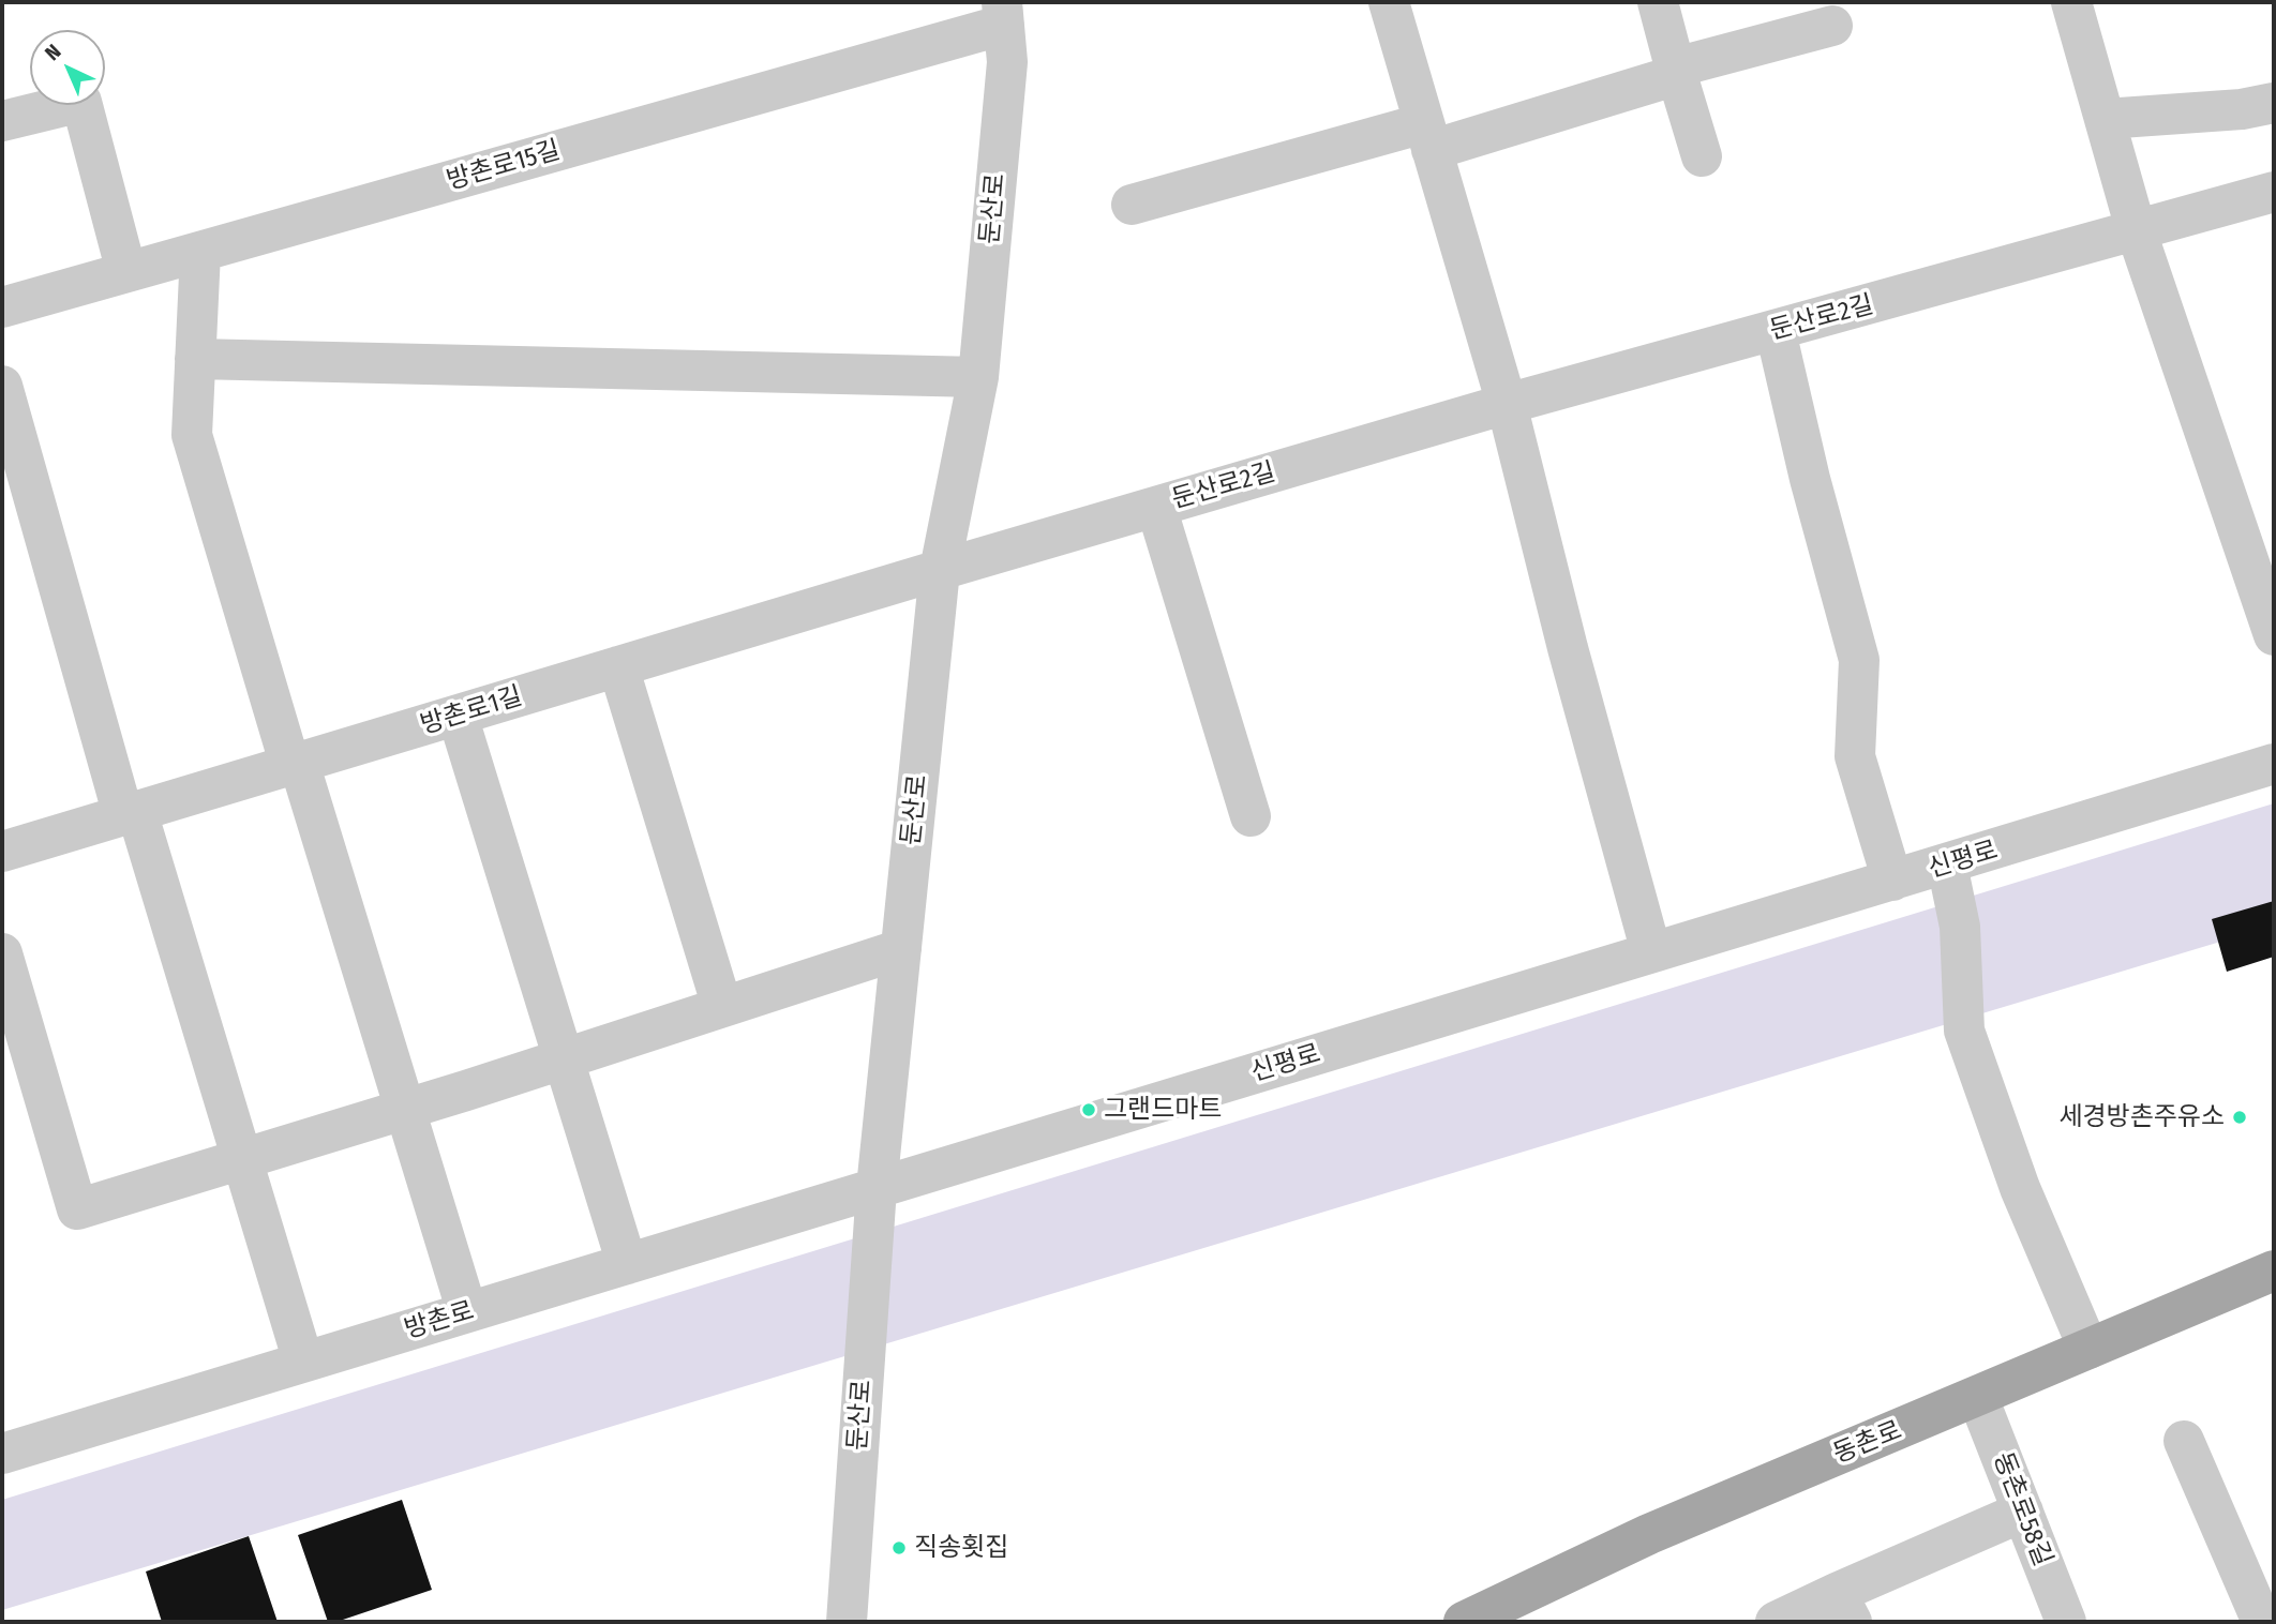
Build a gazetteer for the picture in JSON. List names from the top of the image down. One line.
{"streets":{"main road":["동촌로"],"street":["방촌로15길","둔산로","둔산로2길","방촌로1길","신평로","방촌로","동촌로58길"]},"crossings":[["방촌로15길","둔산로"],["둔산로","둔산로2길"],["둔산로","방촌로1길"],["둔산로","신평로"],["둔산로","방촌로"],["둔산로2길","방촌로1길"],["신평로","방촌로"],["동촌로","동촌로58길"]],"places":["그랜드마트","세경방촌주유소","직송횟집"],"north":"top left"}
